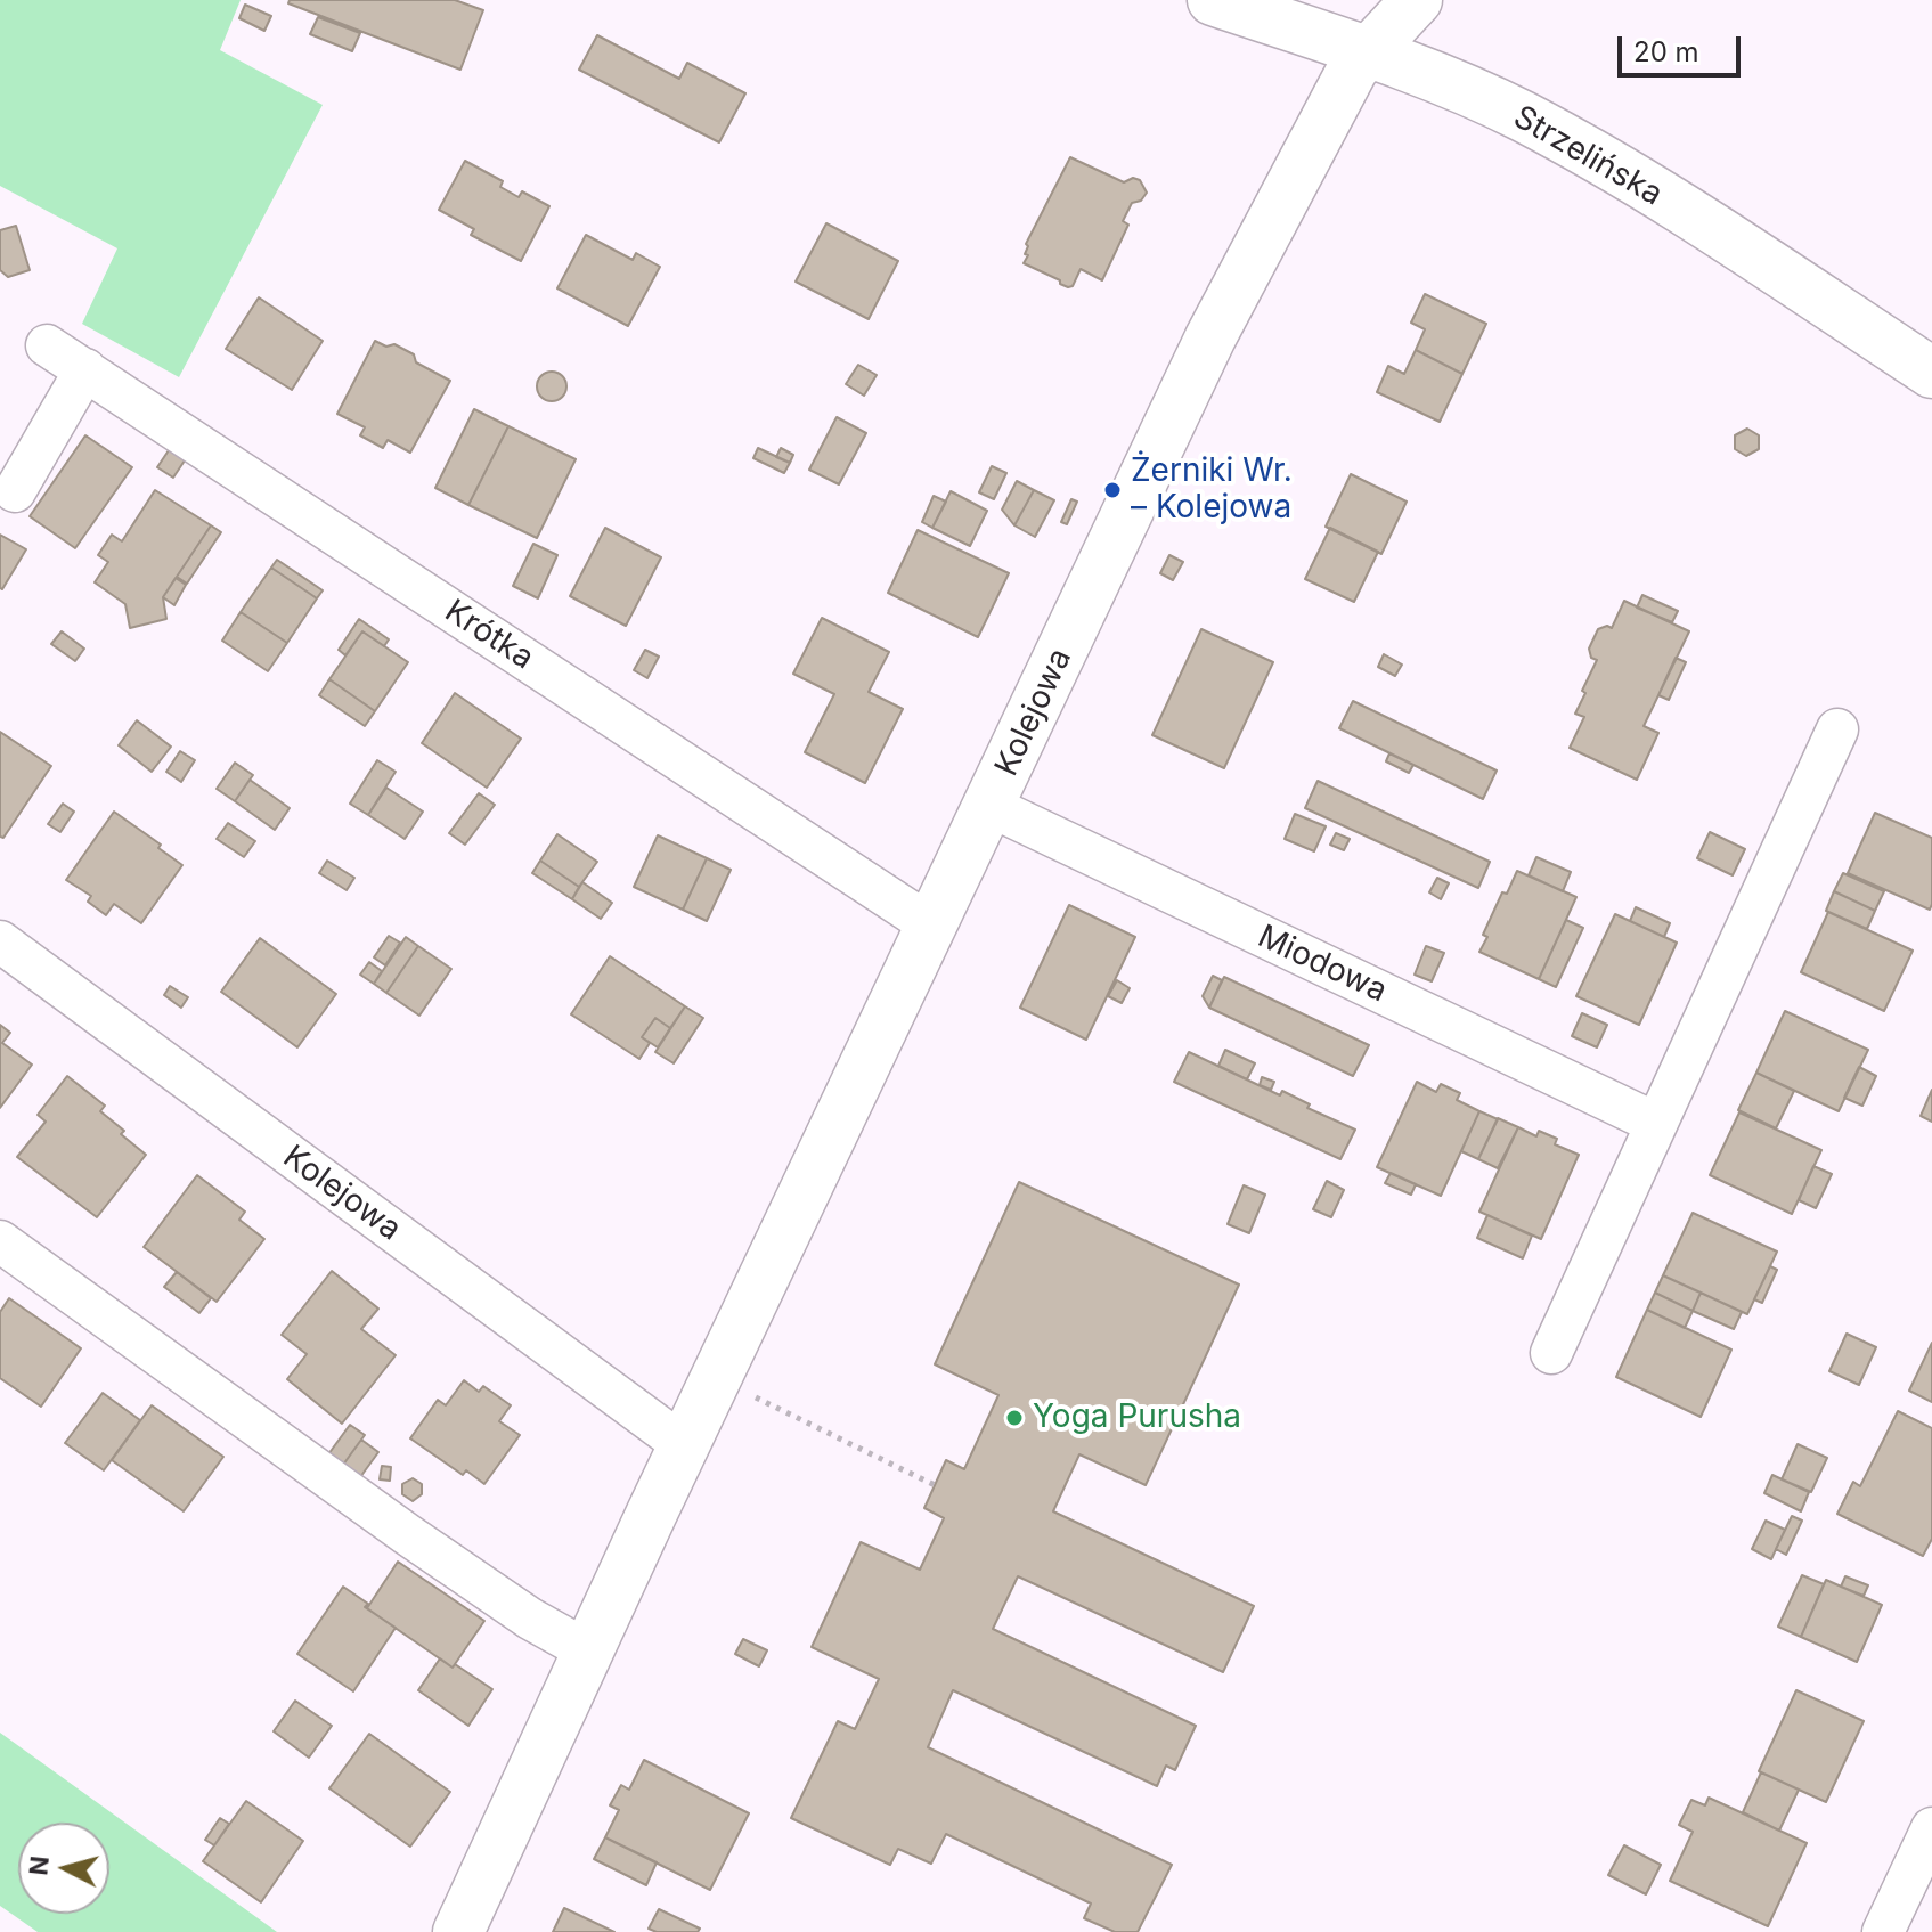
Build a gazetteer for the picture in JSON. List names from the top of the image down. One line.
{"streets":{"street":["Strzelińska","Krótka","Kolejowa","Miodowa"]},"crossings":[["Strzelińska","Kolejowa"],["Krótka","Kolejowa"],["Kolejowa","Miodowa"]],"places":["Żerniki Wr. – Kolejowa","Yoga Purusha"],"scale_bar":"20 m","north":"left"}
